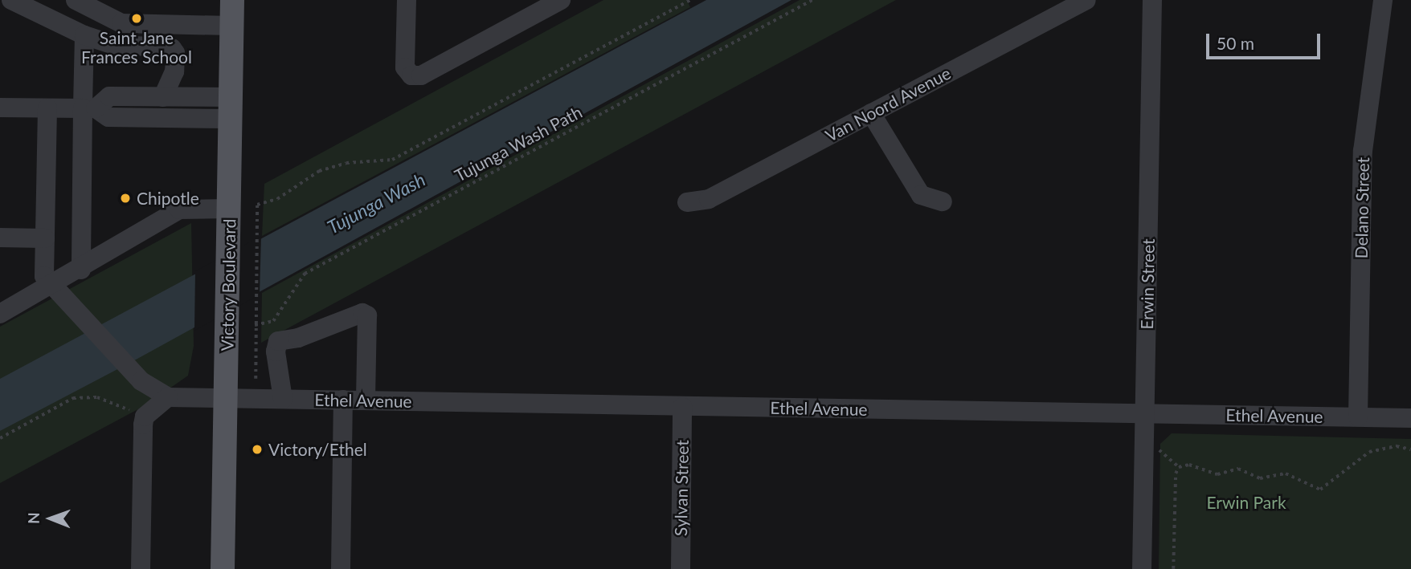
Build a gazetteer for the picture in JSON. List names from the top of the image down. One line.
{"streets":{"main road":["Victory Boulevard"],"street":["Van Noord Avenue","Delano Street","Erwin Street","Ethel Avenue","Sylvan Street"],"path":["Tujunga Wash Path"]},"crossings":[["Delano Street","Ethel Avenue"],["Erwin Street","Ethel Avenue"],["Victory Boulevard","Ethel Avenue"],["Ethel Avenue","Sylvan Street"]],"water":["Tujunga Wash"],"parks":["Erwin Park"],"places":["Saint Jane Frances School","Chipotle","Victory/Ethel"],"scale_bar":"50 m","north":"left"}
